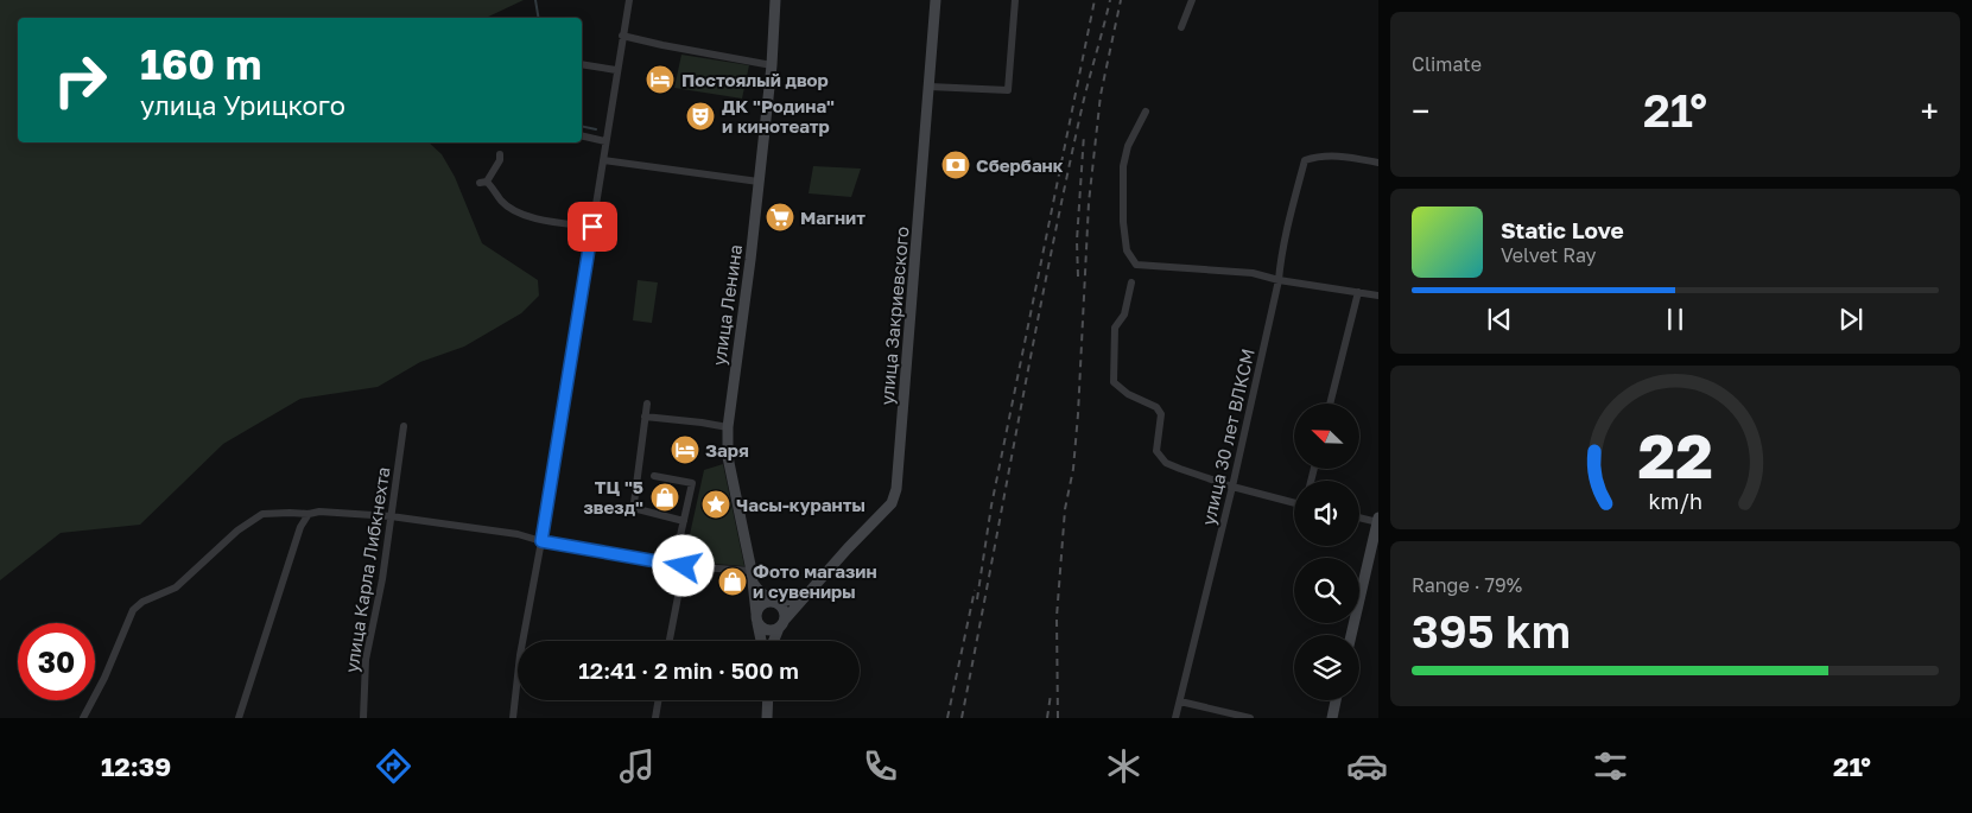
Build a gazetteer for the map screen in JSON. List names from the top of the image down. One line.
{"streets":{"main road":["улица Ленина","улица Закриевского"],"street":["улица 30 лет ВЛКСМ","улица Карла Либкнехта"]},"crossings":[["улица Ленина","улица Закриевского"]],"places":{"hotel":["Постоялый двор","Заря"],"theatre":["ДК \"Родина\" и кинотеатр"],"bank":["Сбербанк"],"supermarket":["Магнит"],"shop":["ТЦ \"5 звезд\"","Фото магазин и сувениры"],"place":["Часы-куранты"]},"north":"top left","page":{"tile":["Climate",["Range · 79%","395 km"]],"turn":["160 m","улица Урицкого"],"heat":["−","21°","+"],"song":["Static Love","Velvet Ray"],"limit":"30","trip":"12:41 · 2 min · 500 m","tabs":["12:39","21°"],"gauge":["22","km/h"]}}
